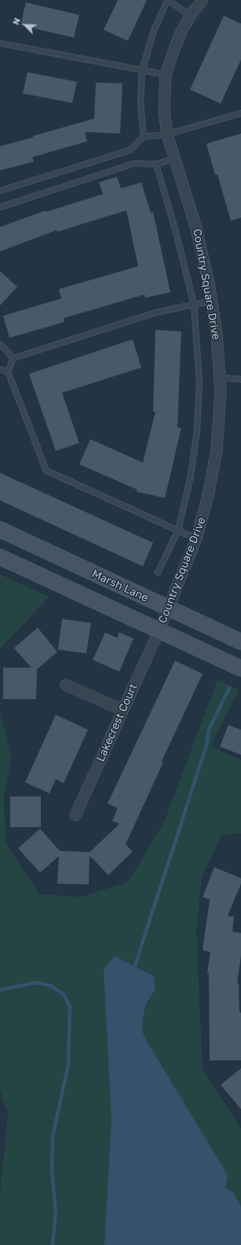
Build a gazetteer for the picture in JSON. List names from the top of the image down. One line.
{"streets":{"main road":["Marsh Lane"],"street":["Country Square Drive","Lakecrest Court"]},"crossings":[["Country Square Drive","Marsh Lane"],["Country Square Drive","Lakecrest Court"]],"north":"top left"}
